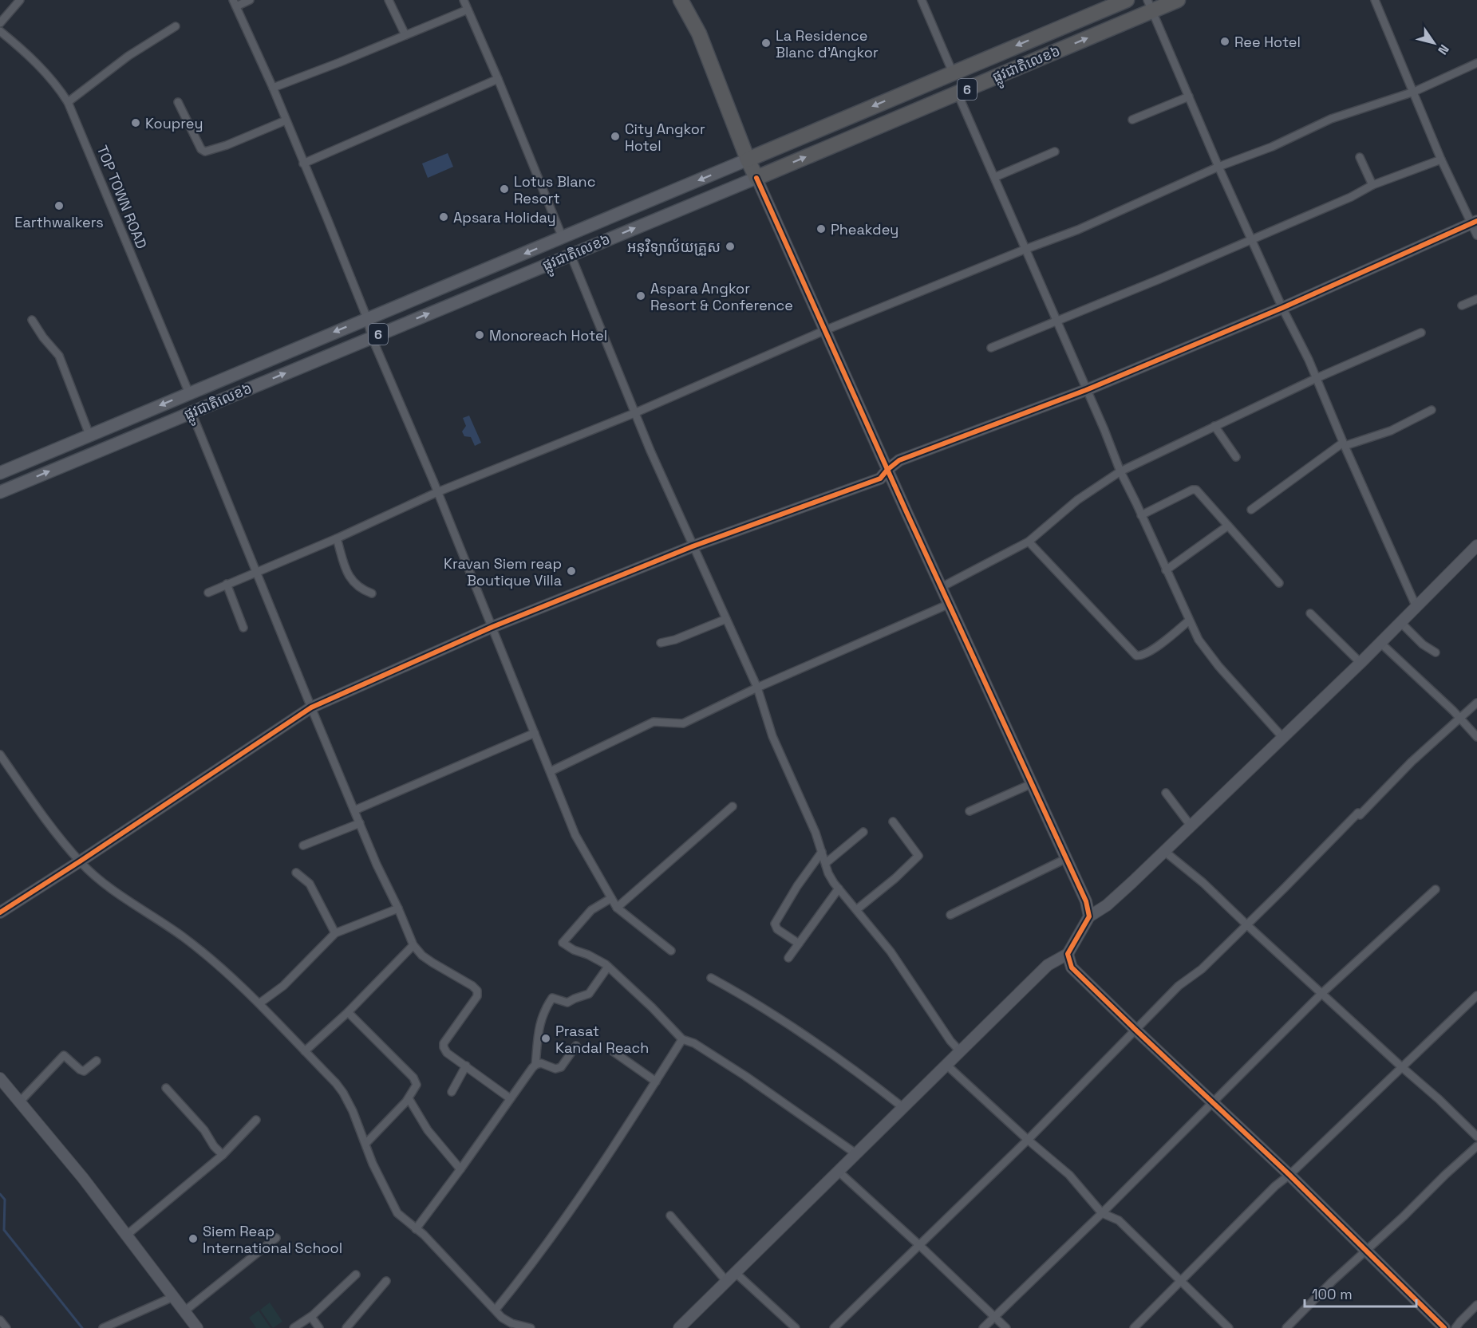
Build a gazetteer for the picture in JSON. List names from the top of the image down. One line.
{"streets":{"highway":["ផ្លូវជាតិលេខ៦","6"],"street":["TOP TOWN ROAD"]},"crossings":[["ផ្លូវជាតិលេខ៦","TOP TOWN ROAD"]],"places":["Ree Hotel","La Residence Blanc d'Angkor","Kouprey","City Angkor Hotel","Lotus Blanc Resort","Earthwalkers","Apsara Holiday","Pheakdey","អនុវិទ្យាល័យគ្រួស","Aspara Angkor Resort & Conference","Monoreach Hotel","Kravan Siem reap Boutique Villa","Prasat Kandal Reach","Siem Reap International School"],"scale_bar":"100 m","north":"bottom right"}
